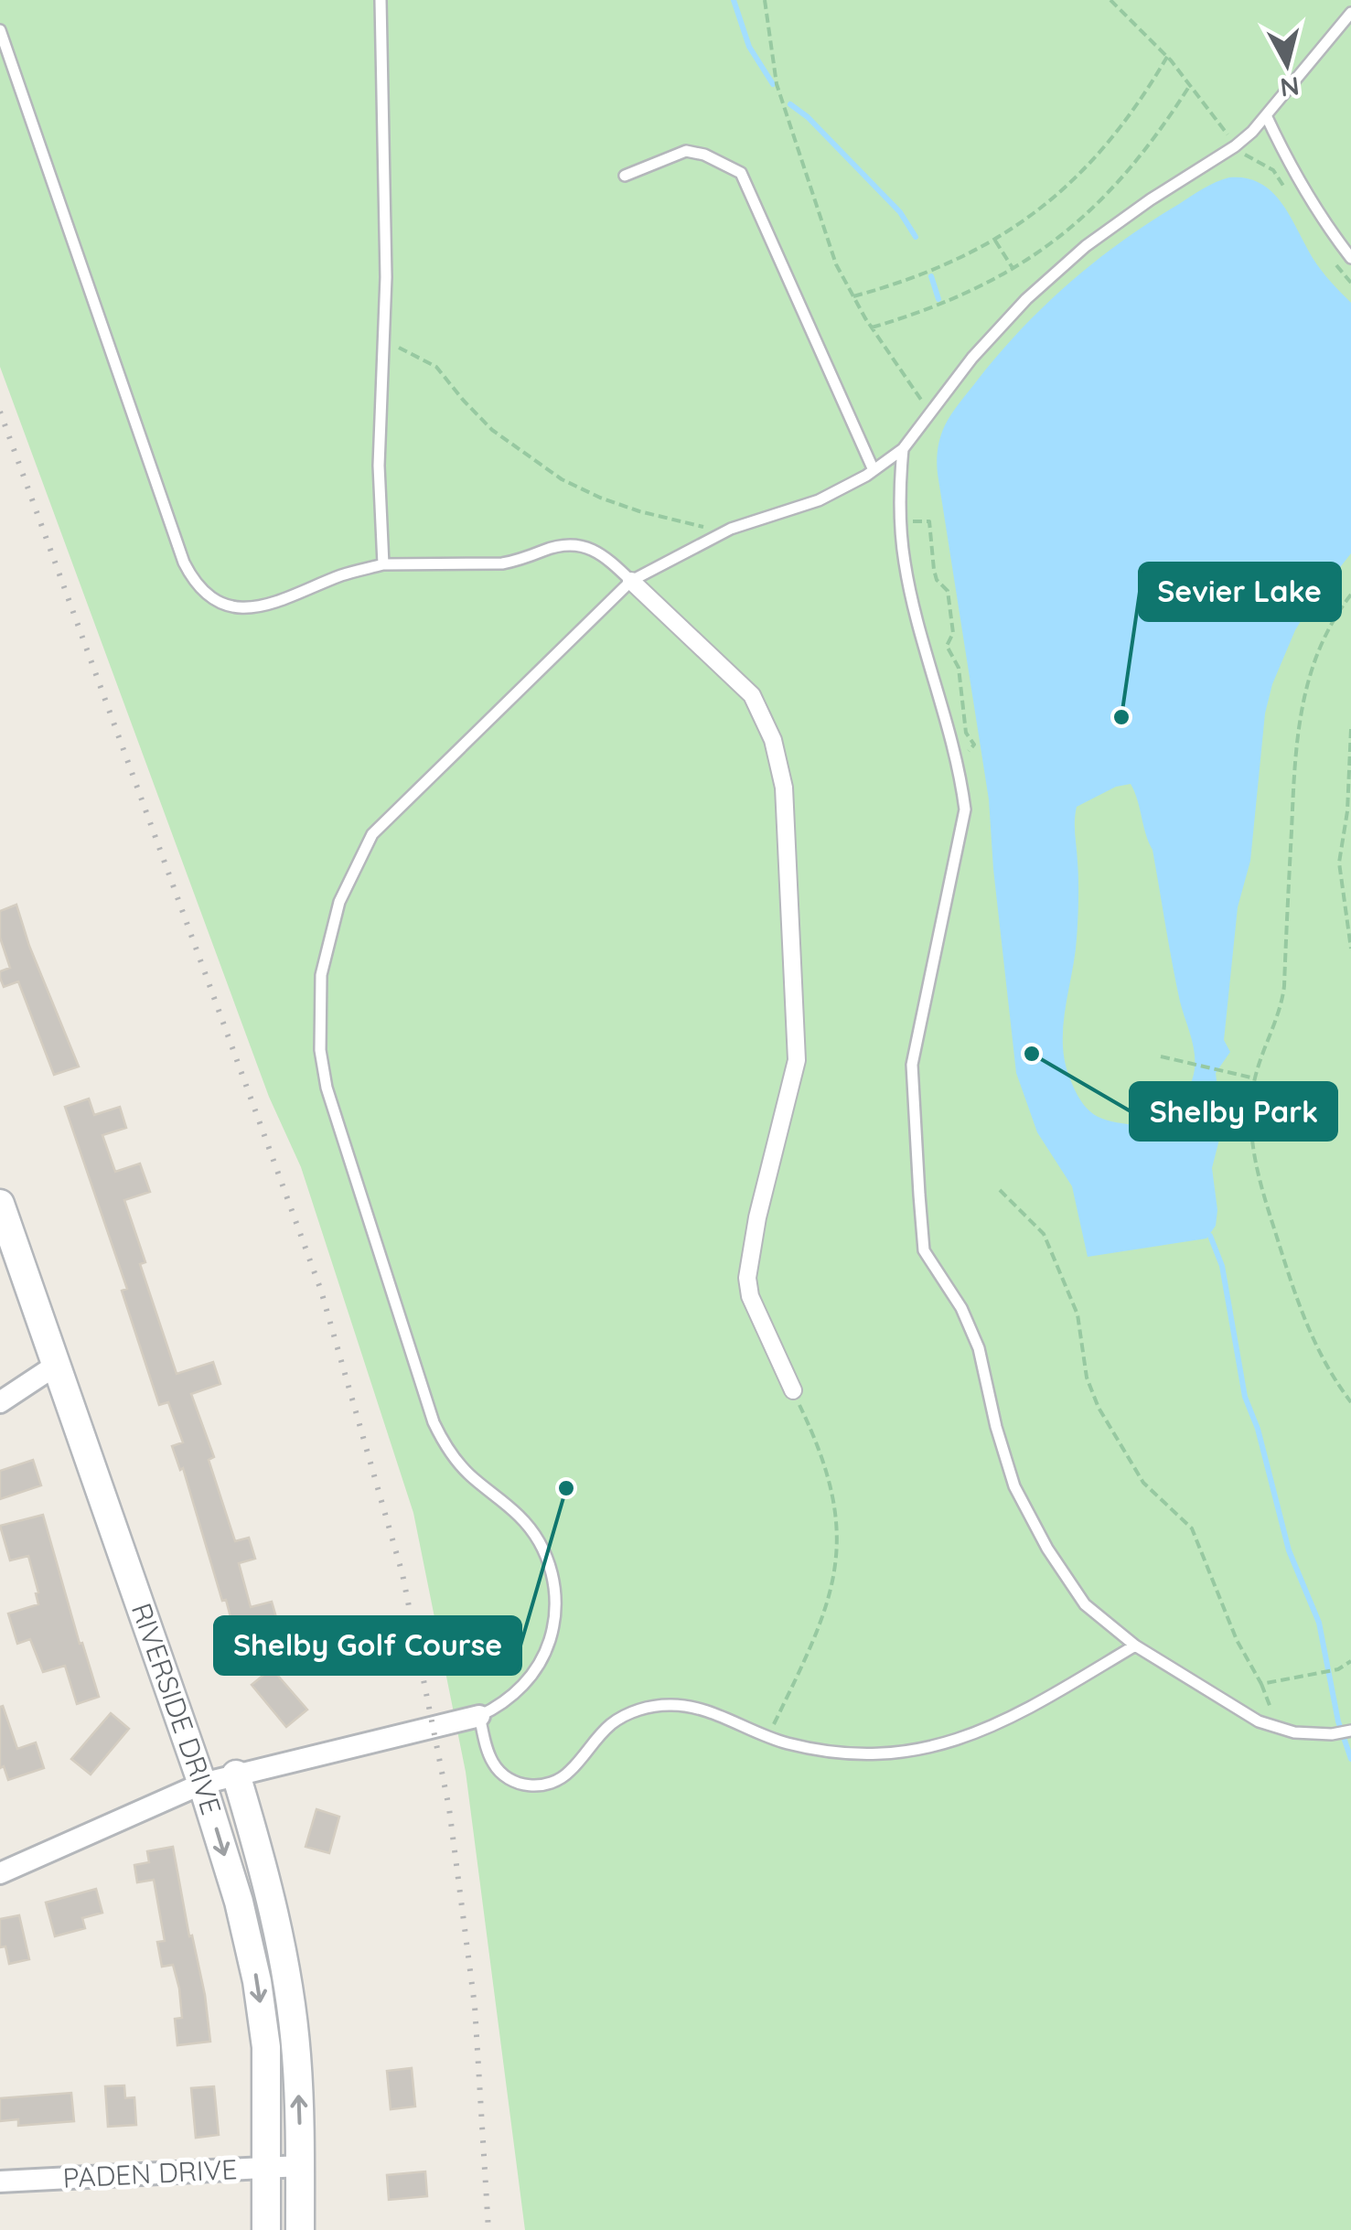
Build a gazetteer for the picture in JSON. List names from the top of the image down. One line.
{"streets":{"street":["RIVERSIDE DRIVE","PADEN DRIVE"]},"crossings":[["RIVERSIDE DRIVE","PADEN DRIVE"]],"places":["Sevier Lake","Shelby Park","Shelby Golf Course"],"north":"bottom"}
